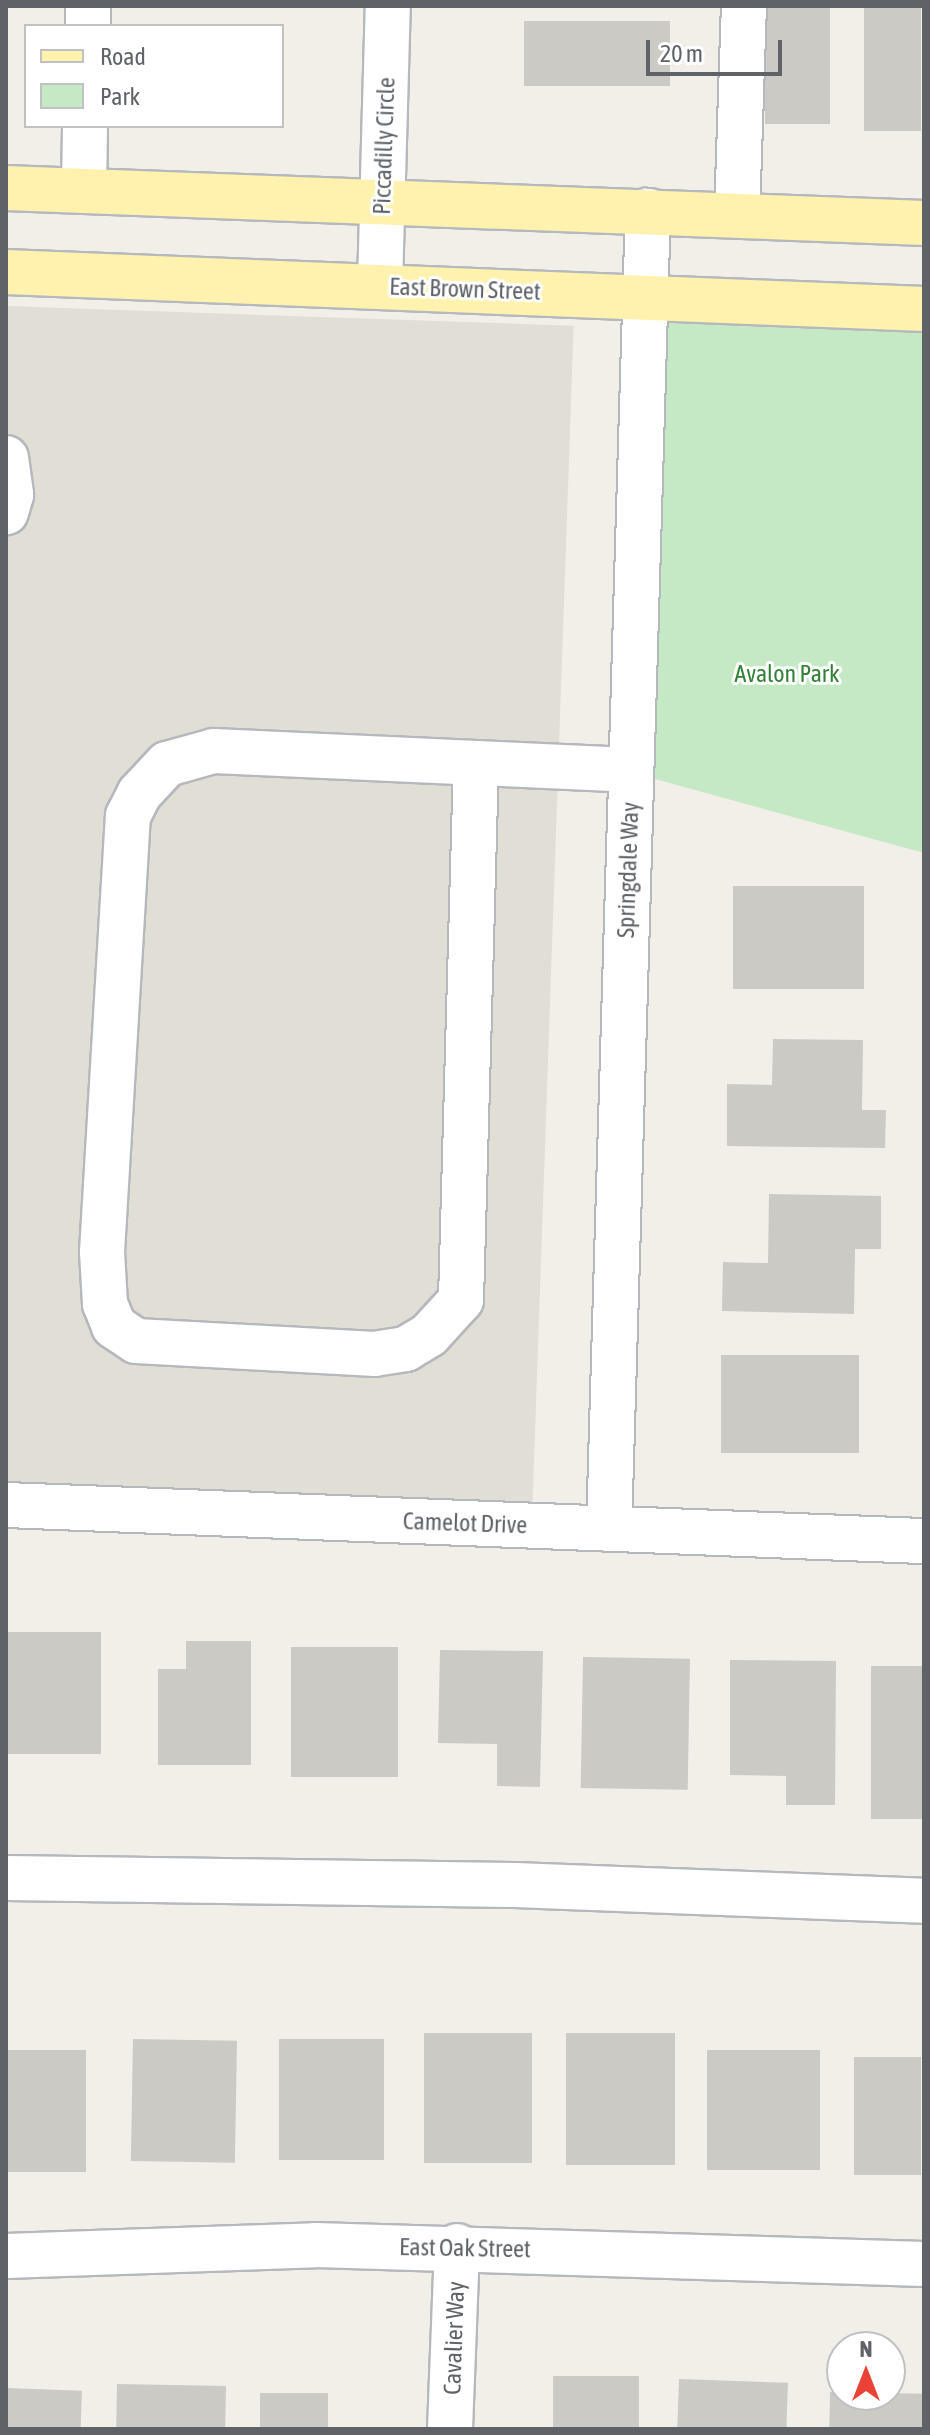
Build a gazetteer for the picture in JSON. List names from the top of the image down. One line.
{"streets":{"main road":["East Brown Street"],"street":["Piccadilly Circle","Springdale Way","Camelot Drive","East Oak Street","Cavalier Way"]},"crossings":[["Piccadilly Circle","East Brown Street"],["East Brown Street","Springdale Way"],["Springdale Way","Camelot Drive"],["East Oak Street","Cavalier Way"]],"parks":["Avalon Park"],"legend":["Road","Park"],"scale_bar":"20 m","north":"top"}
